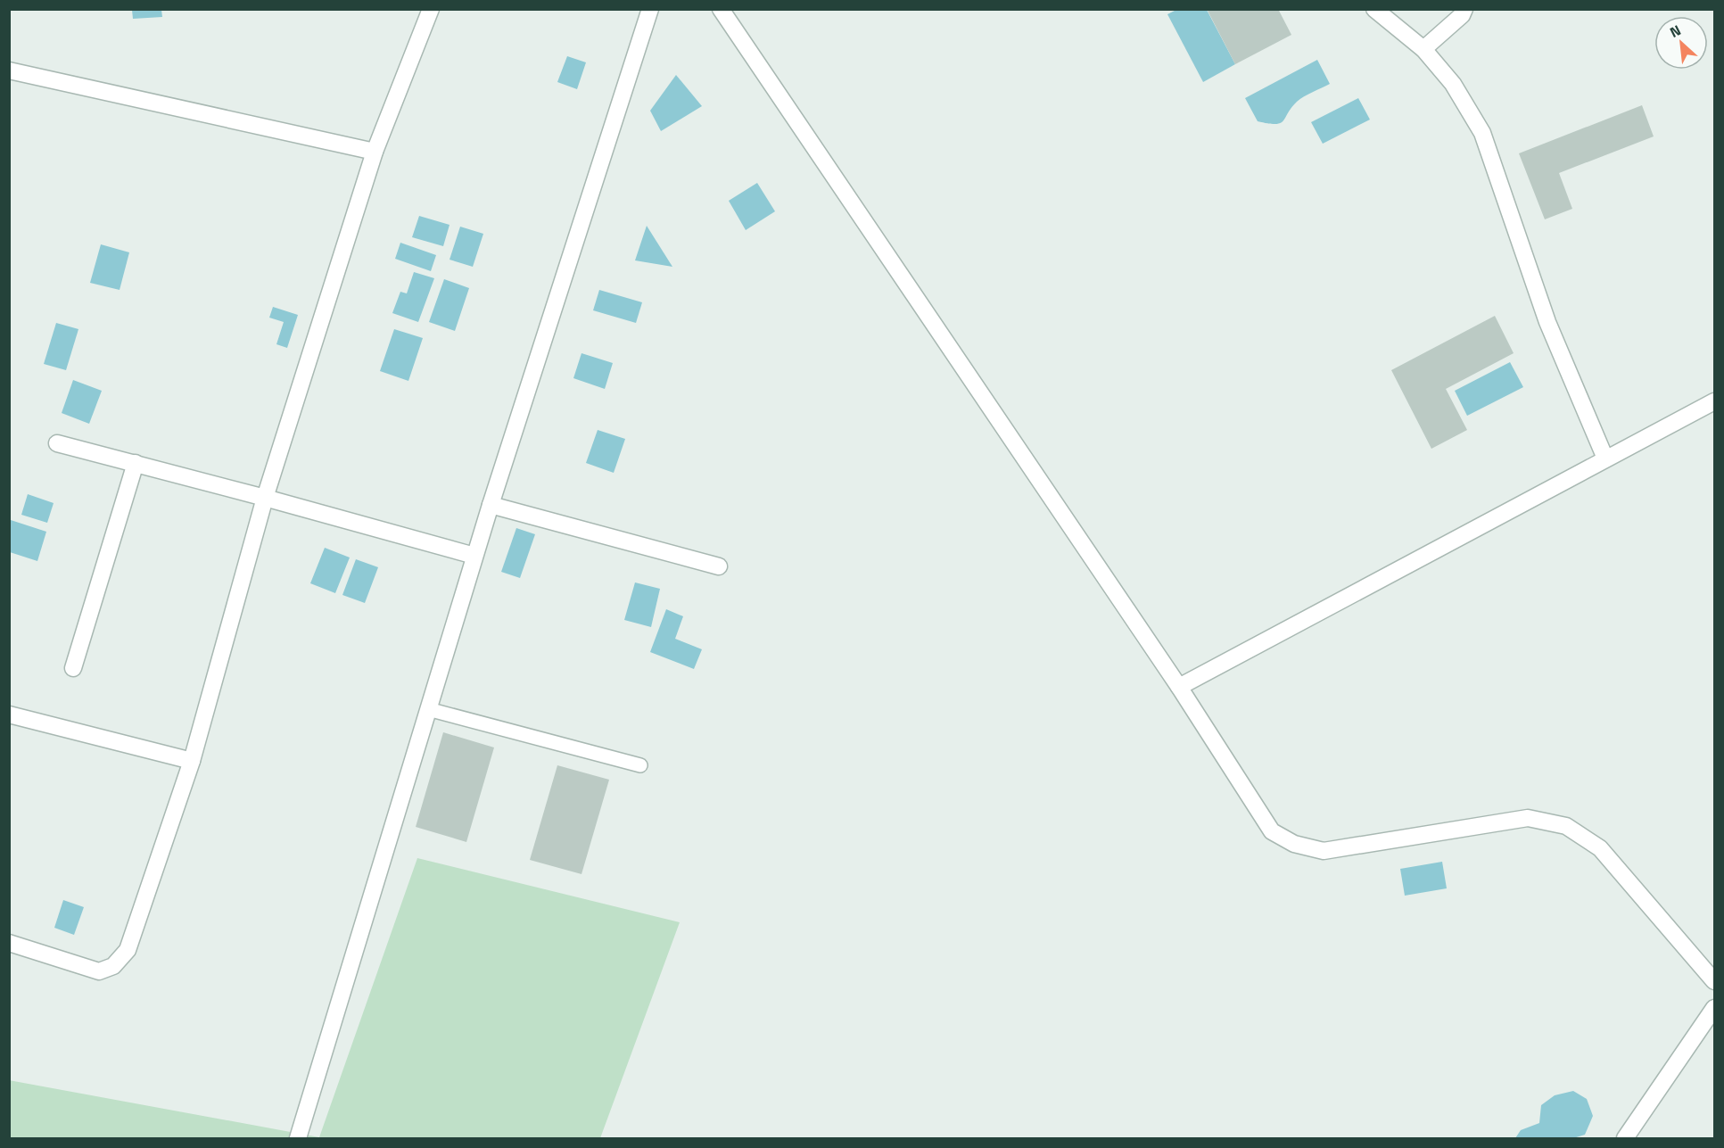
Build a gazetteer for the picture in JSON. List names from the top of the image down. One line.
{"north":"top left"}
